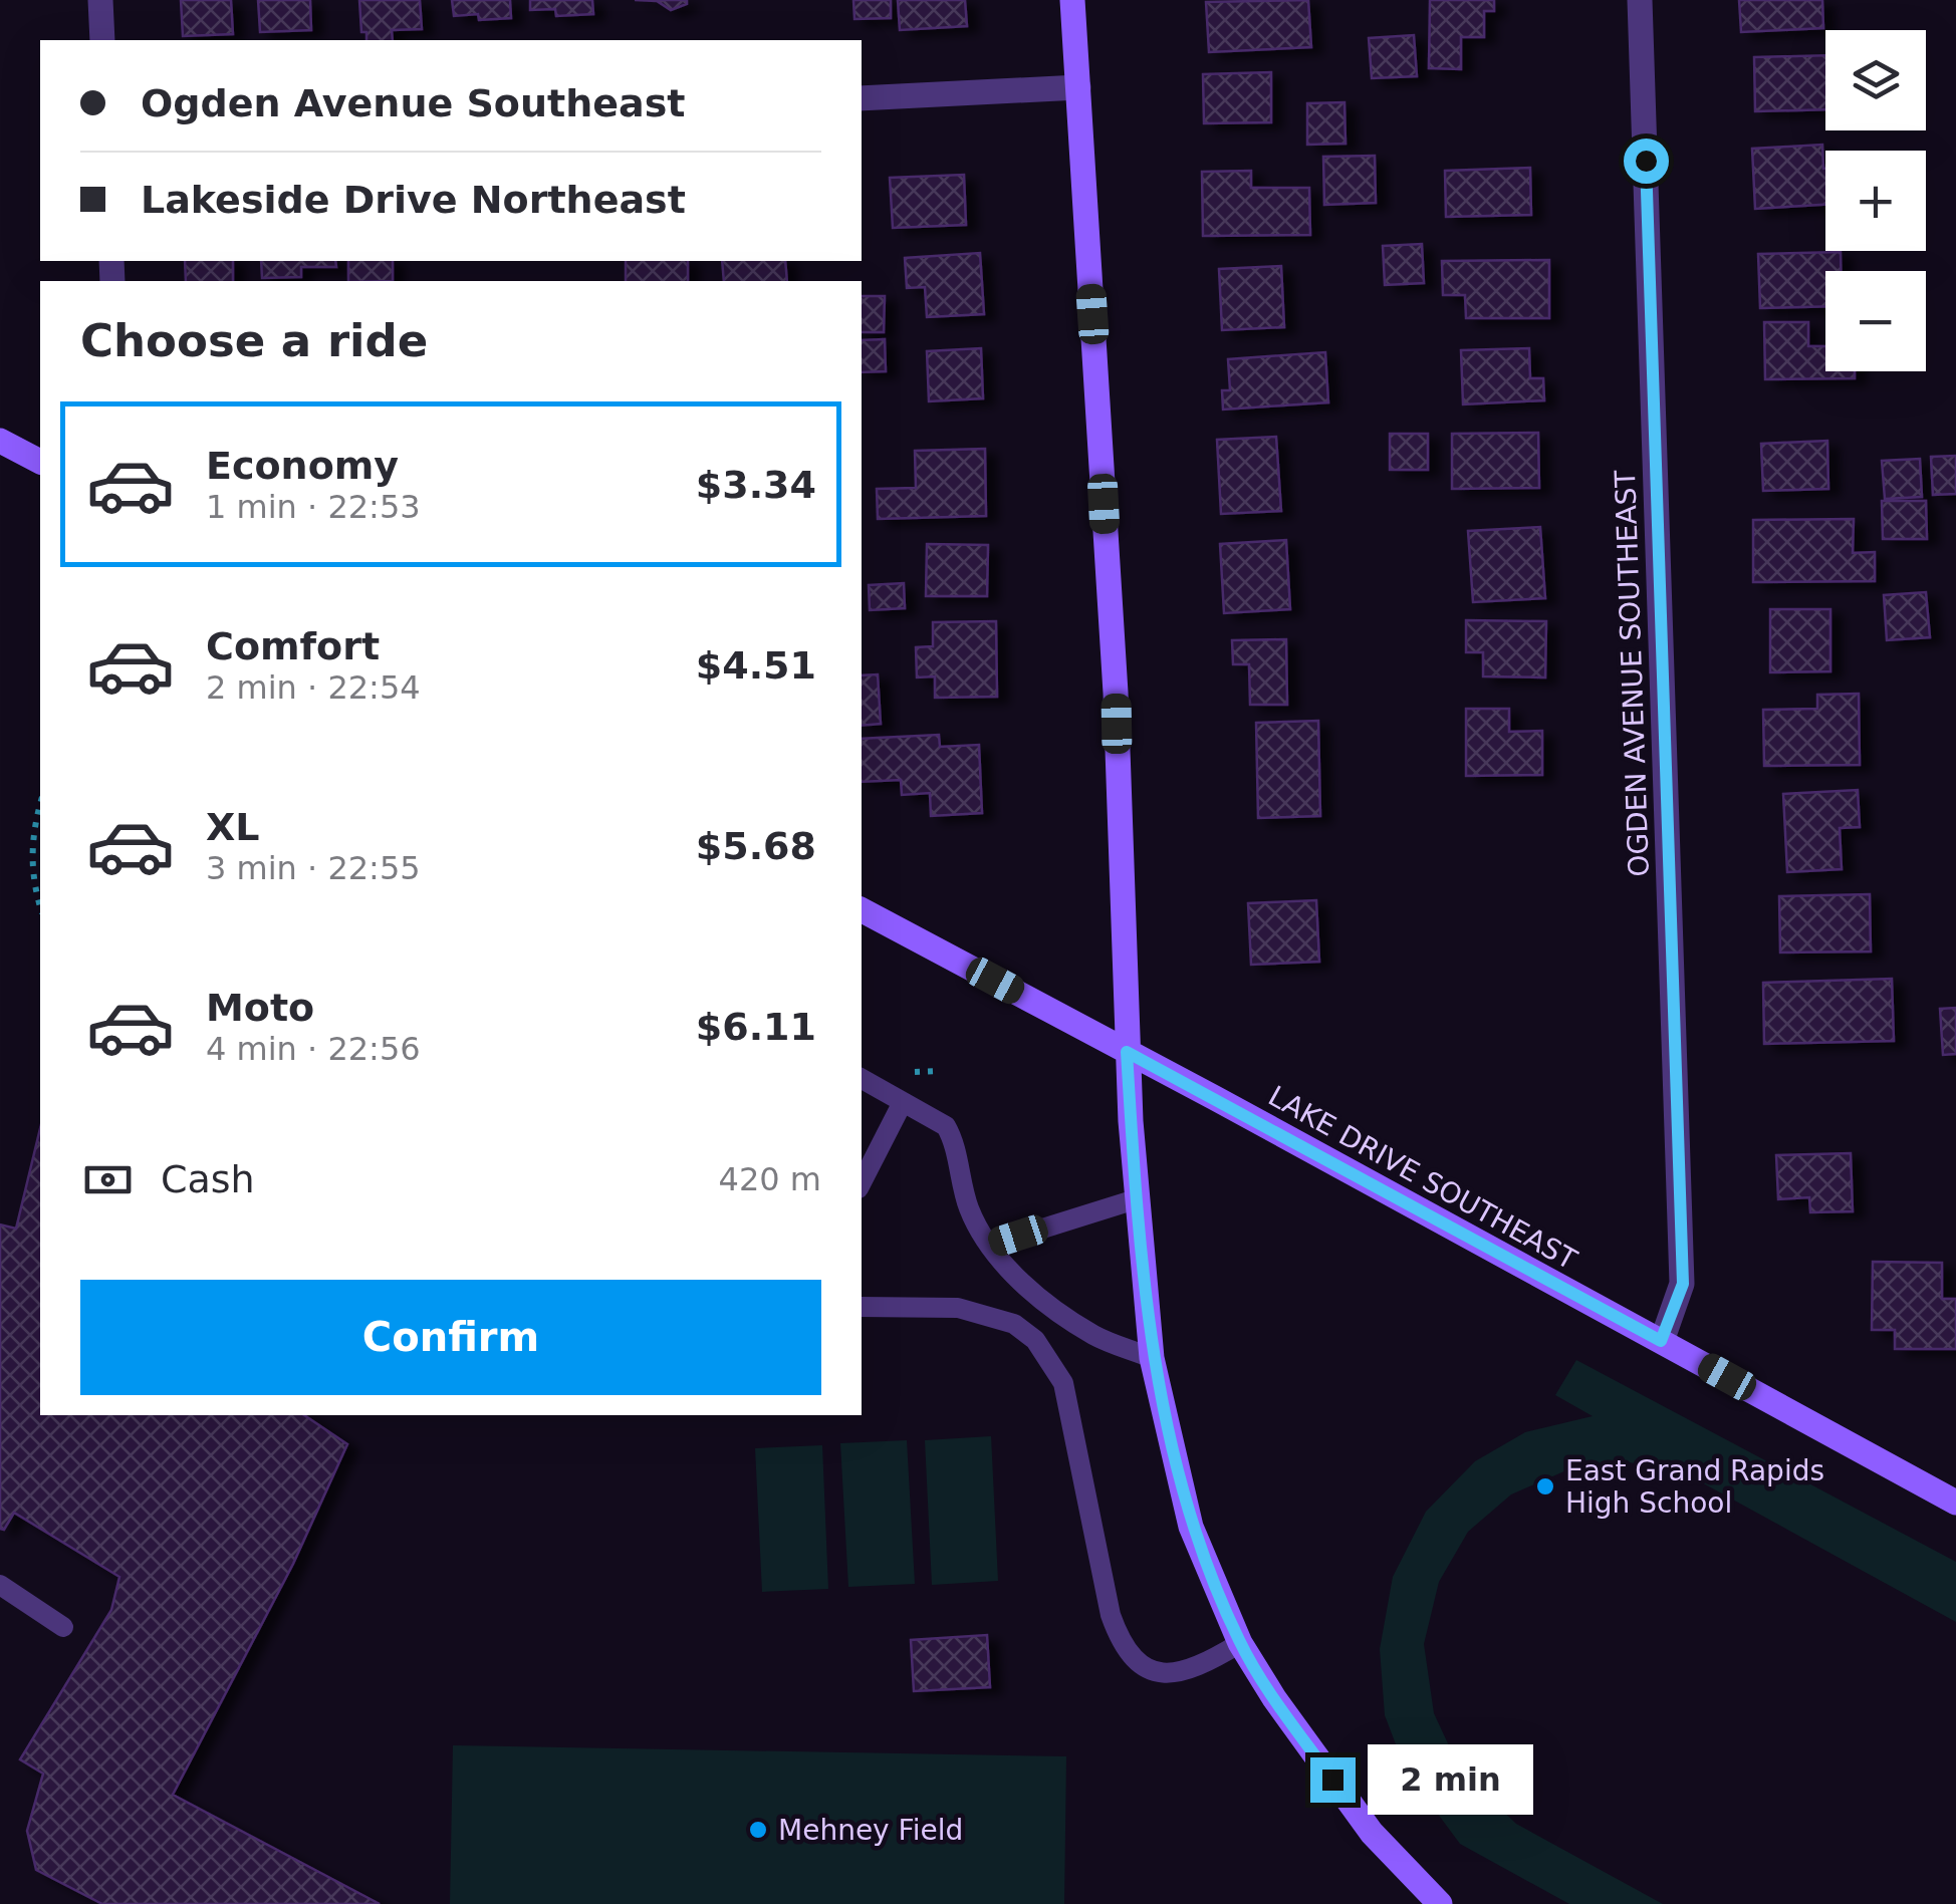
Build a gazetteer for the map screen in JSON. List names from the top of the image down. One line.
{"streets":{"main road":["LAKE DRIVE SOUTHEAST"],"street":["OGDEN AVENUE SOUTHEAST"]},"crossings":[["OGDEN AVENUE SOUTHEAST","LAKE DRIVE SOUTHEAST"]],"places":["East Grand Rapids High School","Mehney Field"],"page":{"map_buttons":["+","−"],"banner":["Ogden Avenue Southeast","Lakeside Drive Northeast"],"heading":"Choose a ride","list":[{"name":"Economy","note":"1 min · 22:53","value":"$3.34"},{"name":"Comfort","note":"2 min · 22:54","value":"$4.51"},{"name":"XL","note":"3 min · 22:55","value":"$5.68"},{"name":"Moto","note":"4 min · 22:56","value":"$6.11"}],"pay":["Cash","420 m"],"buttons":"Confirm","bubble":"2 min"}}
